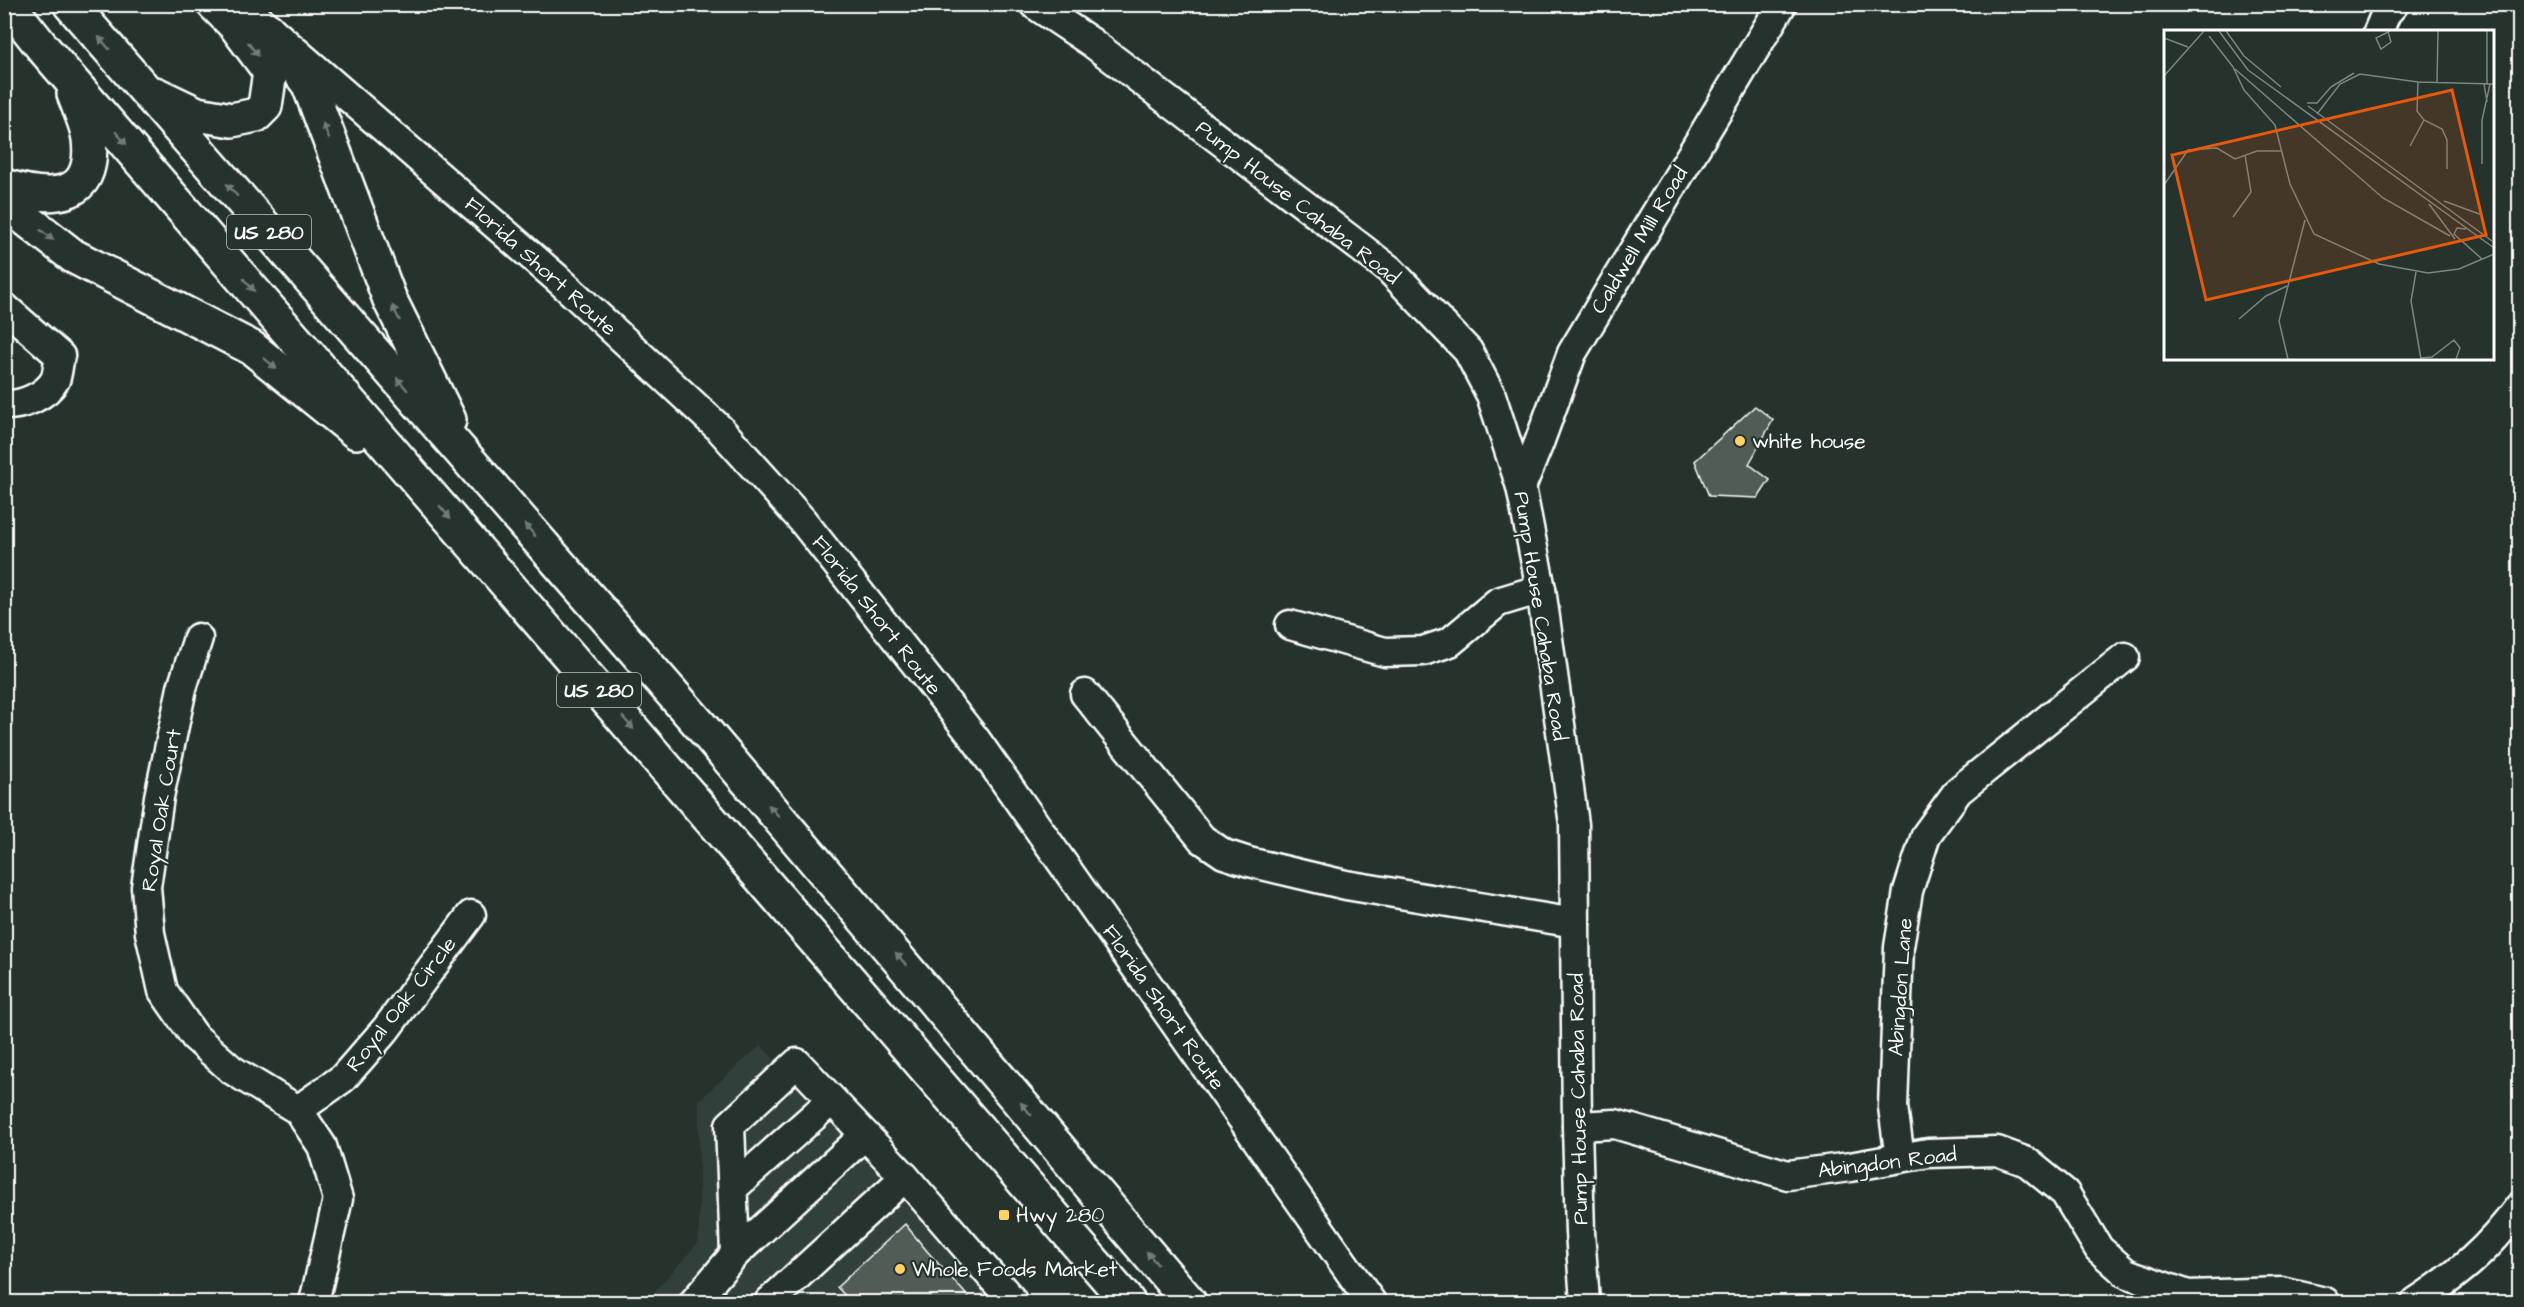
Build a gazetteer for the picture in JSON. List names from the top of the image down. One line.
{"streets":{"highway":["US 280"],"street":["Pump House Cahaba Road","Caldwell Mill Road","Florida Short Route","Royal Oak Court","Abingdon Lane","Royal Oak Circle","Abingdon Road"]},"crossings":[["Pump House Cahaba Road","Caldwell Mill Road"],["Pump House Cahaba Road","Abingdon Road"],["Royal Oak Court","Royal Oak Circle"],["Abingdon Lane","Abingdon Road"]],"places":{"other":["white house","Whole Foods Market"],"transit":["Hwy 280"]}}
